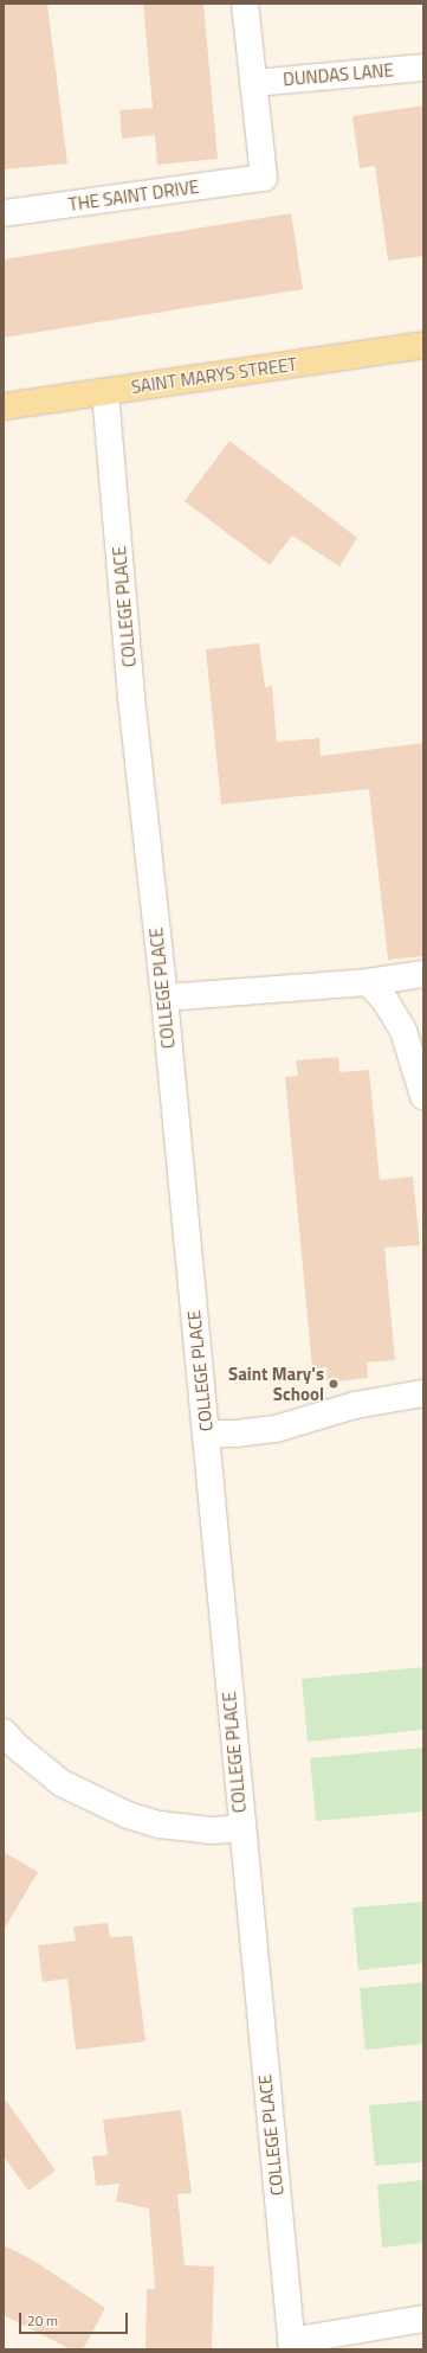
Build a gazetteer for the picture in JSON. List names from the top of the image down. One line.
{"streets":{"main road":["SAINT MARYS STREET"],"street":["DUNDAS LANE","THE SAINT DRIVE","COLLEGE PLACE"]},"crossings":[["DUNDAS LANE","THE SAINT DRIVE"],["SAINT MARYS STREET","COLLEGE PLACE"]],"places":["Saint Mary's School"],"scale_bar":"20 m"}
